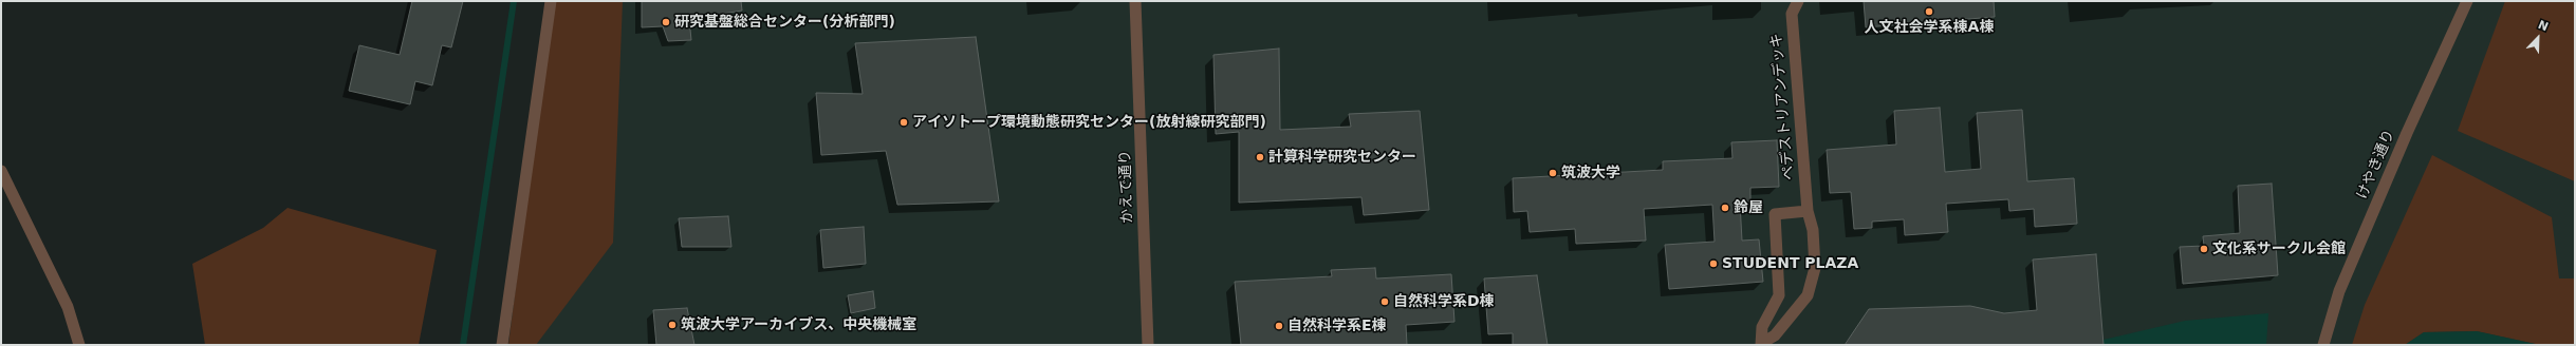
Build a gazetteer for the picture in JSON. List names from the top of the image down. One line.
{"streets":{"street":["ペデストリアンデッキ","けやき通り","かえで通り"]},"places":["人文社会学系棟A棟","研究基盤総合センター(分析部門)","アイソトープ環境動態研究センター(放射線研究部門)","計算科学研究センター","筑波大学","鈴屋","文化系サークル会館","STUDENT PLAZA","自然科学系D棟","筑波大学アーカイブス、中央機械室","自然科学系E棟"],"north":"top right"}
